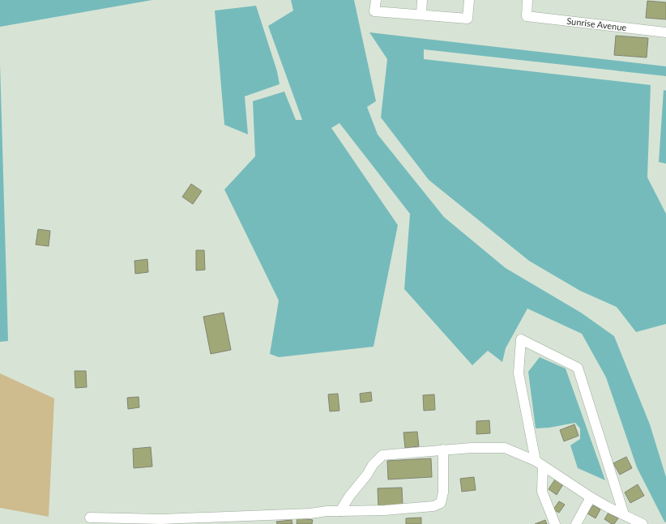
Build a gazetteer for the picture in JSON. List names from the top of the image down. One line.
{"streets":{"street":["Sunrise Avenue"]}}
